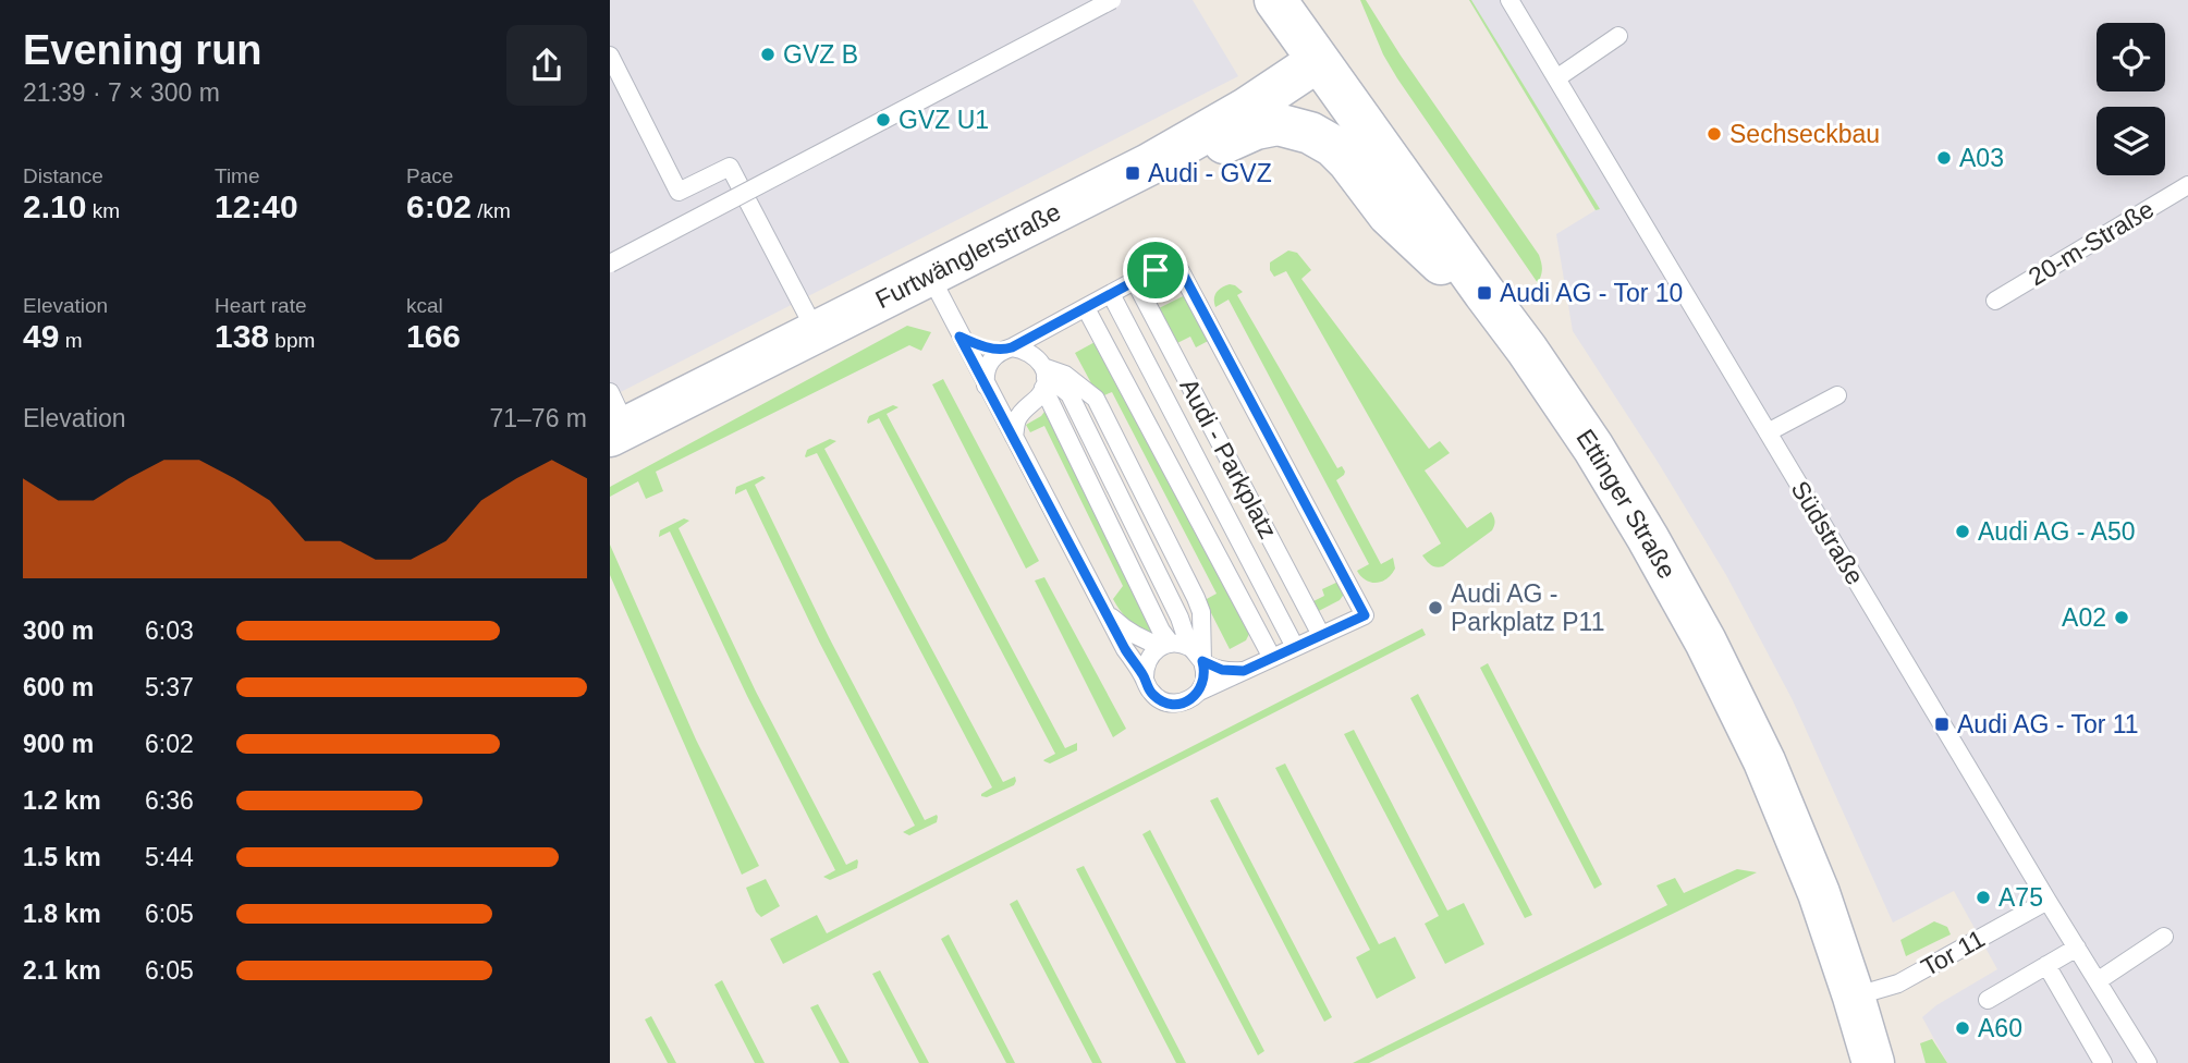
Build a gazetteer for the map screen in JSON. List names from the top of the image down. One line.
{"streets":{"main road":["Furtwänglerstraße","Ettinger Straße"],"lane":["20-m-Straße","Audi - Parkplatz","Südstraße","Tor 11"]},"crossings":[["Furtwänglerstraße","Ettinger Straße"],["Ettinger Straße","Tor 11"],["Südstraße","Tor 11"]],"places":{"other":["GVZ B","GVZ U1","Sechseckbau","A03","Audi AG - A50","Audi AG - Parkplatz P11","A02","A75","A60"],"transit":["Audi - GVZ","Audi AG - Tor 10","Audi AG - Tor 11"]},"page":{"heading":["Evening run","21:39 · 7 × 300 m"],"stats":[["Distance","2.10 km"],["Time","12:40"],["Pace","6:02 /km"],["Elevation","49 m"],["Heart rate","138 bpm"],["kcal","166"]],"chart":["Elevation","71–76 m"],"list":[{"name":"300 m","note":"6:03"},{"name":"600 m","note":"5:37"},{"name":"900 m","note":"6:02"},{"name":"1.2 km","note":"6:36"},{"name":"1.5 km","note":"5:44"},{"name":"1.8 km","note":"6:05"},{"name":"2.1 km","note":"6:05"}]}}
